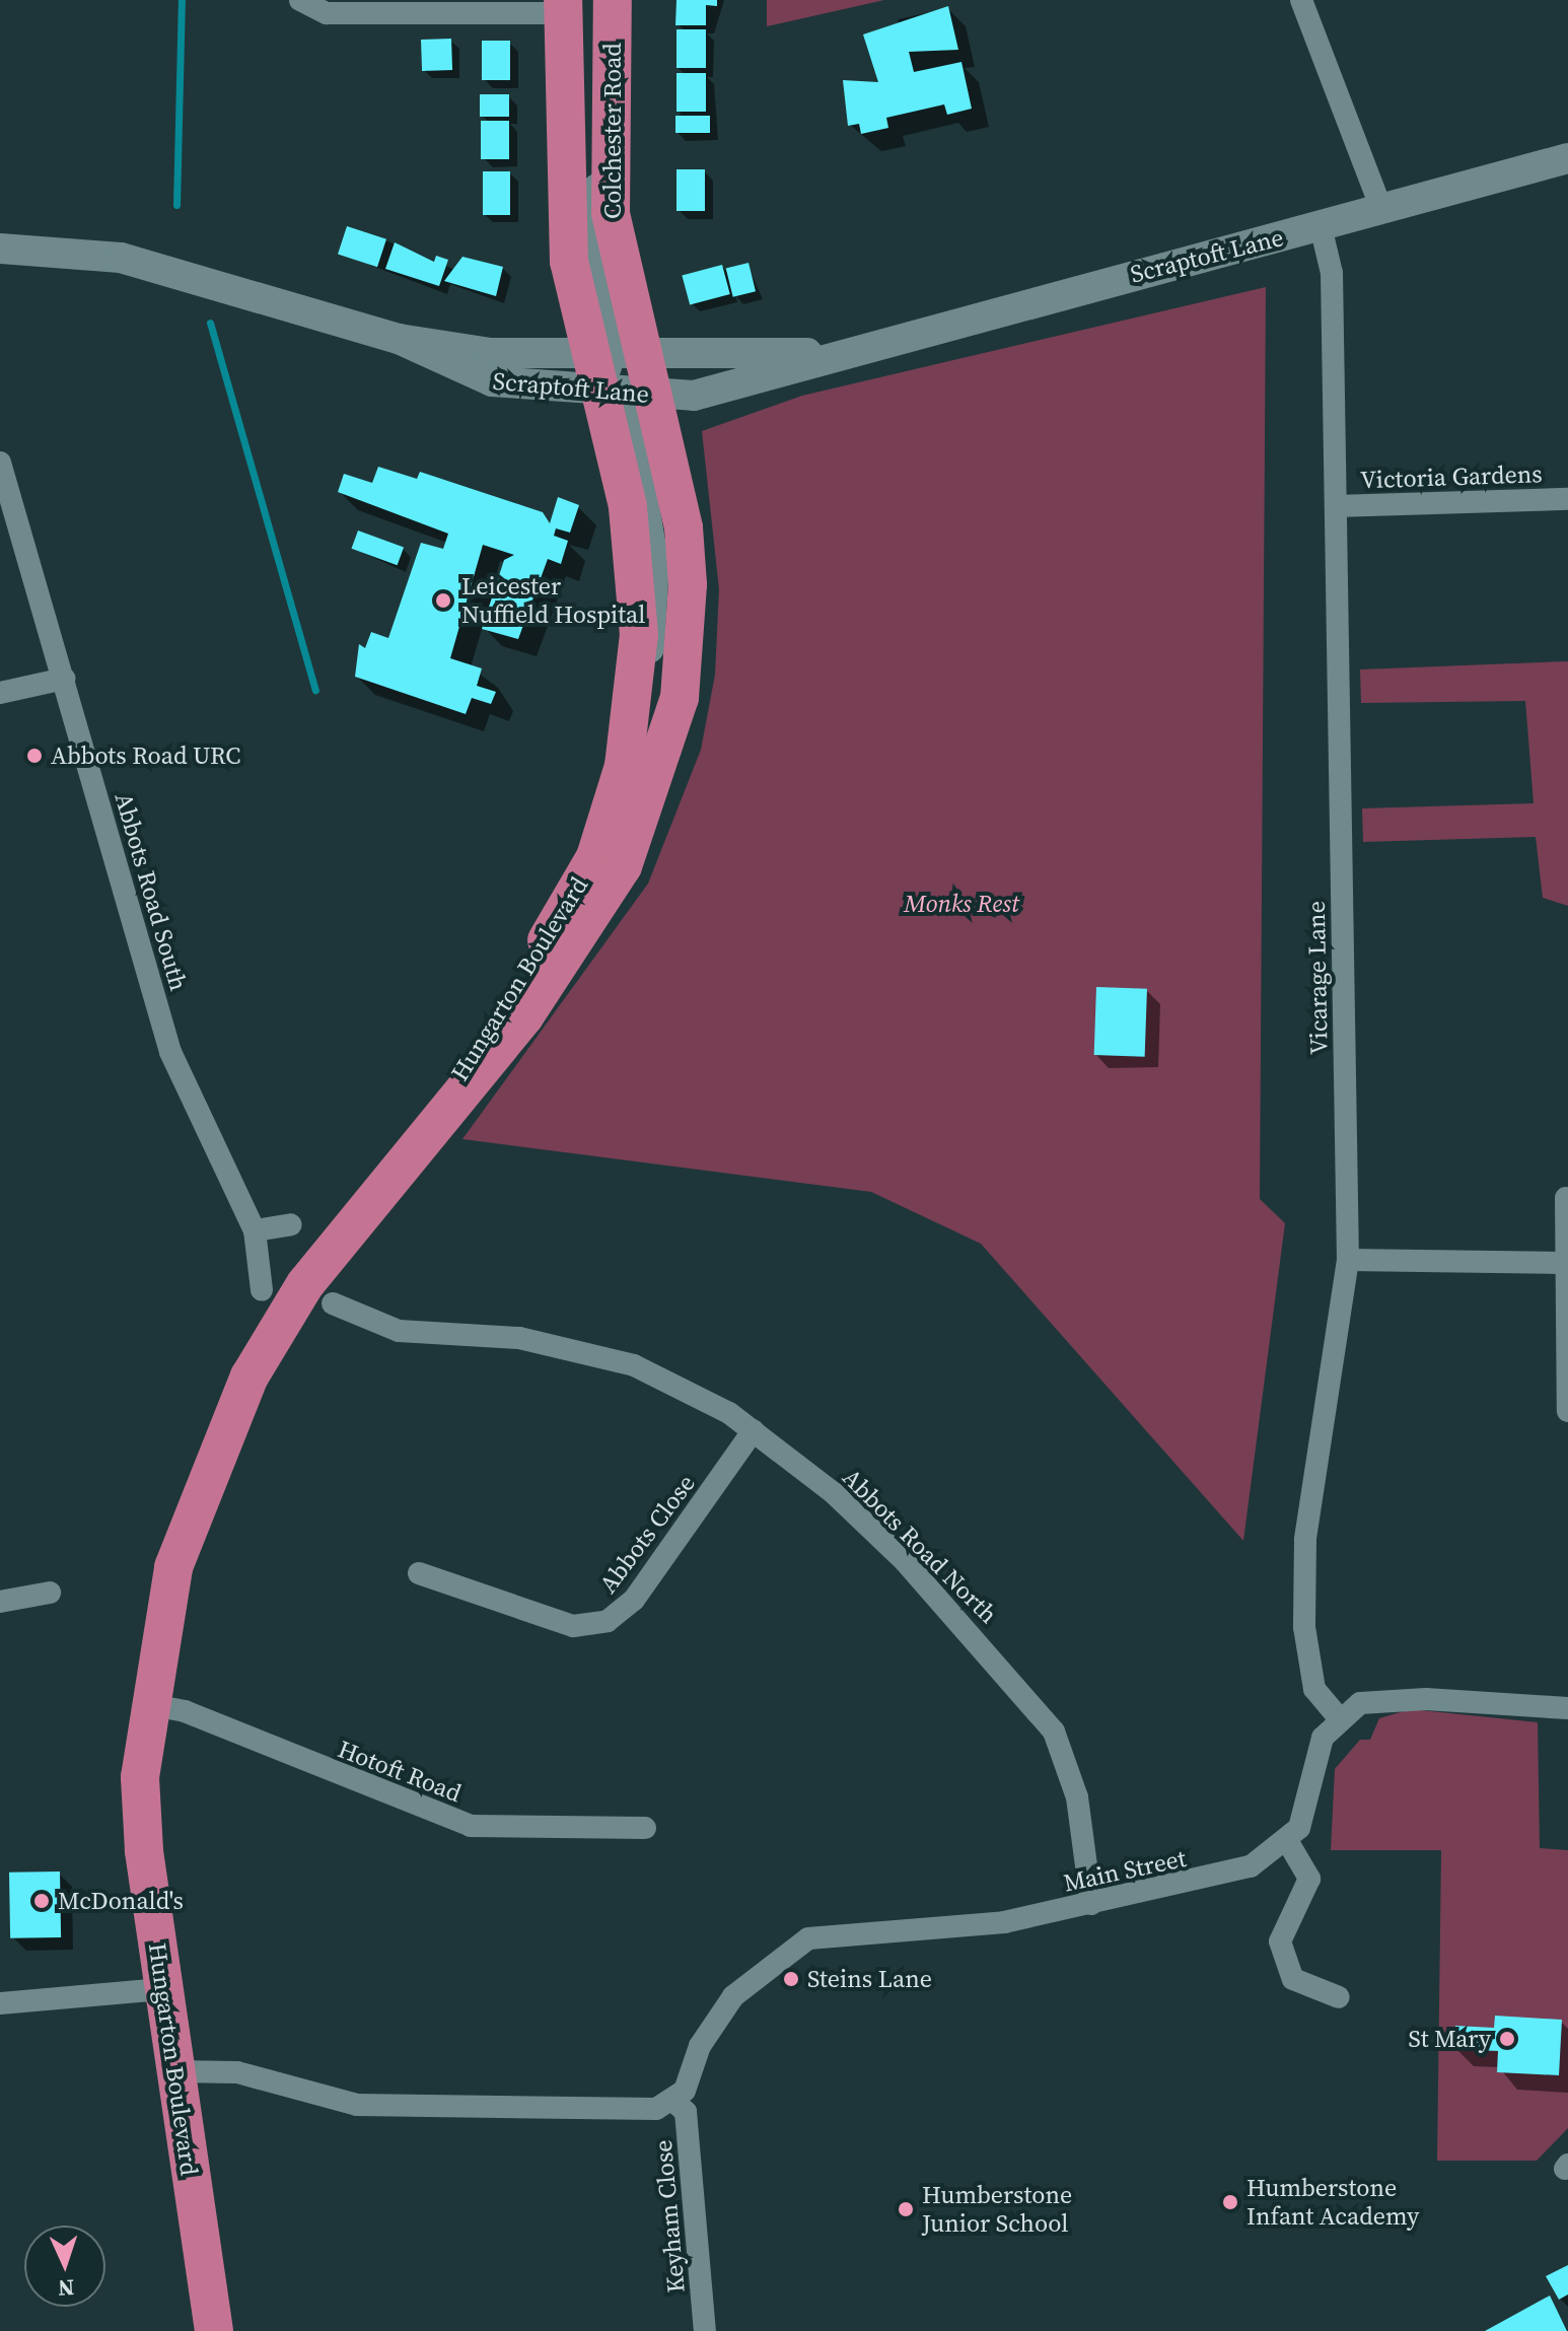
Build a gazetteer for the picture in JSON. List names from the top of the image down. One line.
{"streets":{"highway":["Colchester Road","Hungarton Boulevard"],"street":["Scraptoft Lane","Victoria Gardens","Abbots Road South","Vicarage Lane","Abbots Close","Abbots Road North","Hotoft Road","Main Street","Keyham Close"]},"crossings":[["Colchester Road","Scraptoft Lane"],["Colchester Road","Hungarton Boulevard"],["Scraptoft Lane","Vicarage Lane"],["Scraptoft Lane","Hungarton Boulevard"],["Victoria Gardens","Vicarage Lane"],["Vicarage Lane","Main Street"],["Hungarton Boulevard","Hotoft Road"],["Abbots Close","Abbots Road North"],["Abbots Road North","Main Street"],["Main Street","Keyham Close"]],"parks":["Monks Rest"],"places":["Leicester Nuffield Hospital","Abbots Road URC","McDonald's","Steins Lane","St Mary","Humberstone Infant Academy","Humberstone Junior School"],"north":"bottom"}
